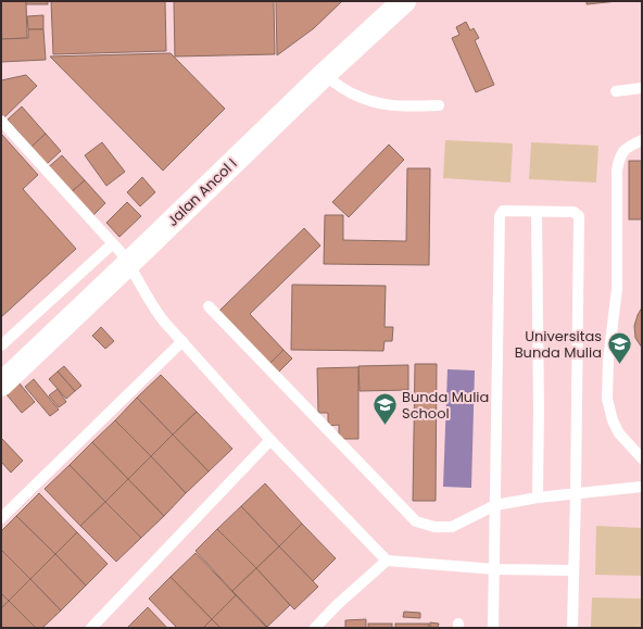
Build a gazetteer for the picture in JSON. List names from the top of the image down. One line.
{"streets":{"street":["Jalan Ancol I"]},"places":{"school or university":["Universitas Bunda Mulia","Bunda Mulia School"]}}
